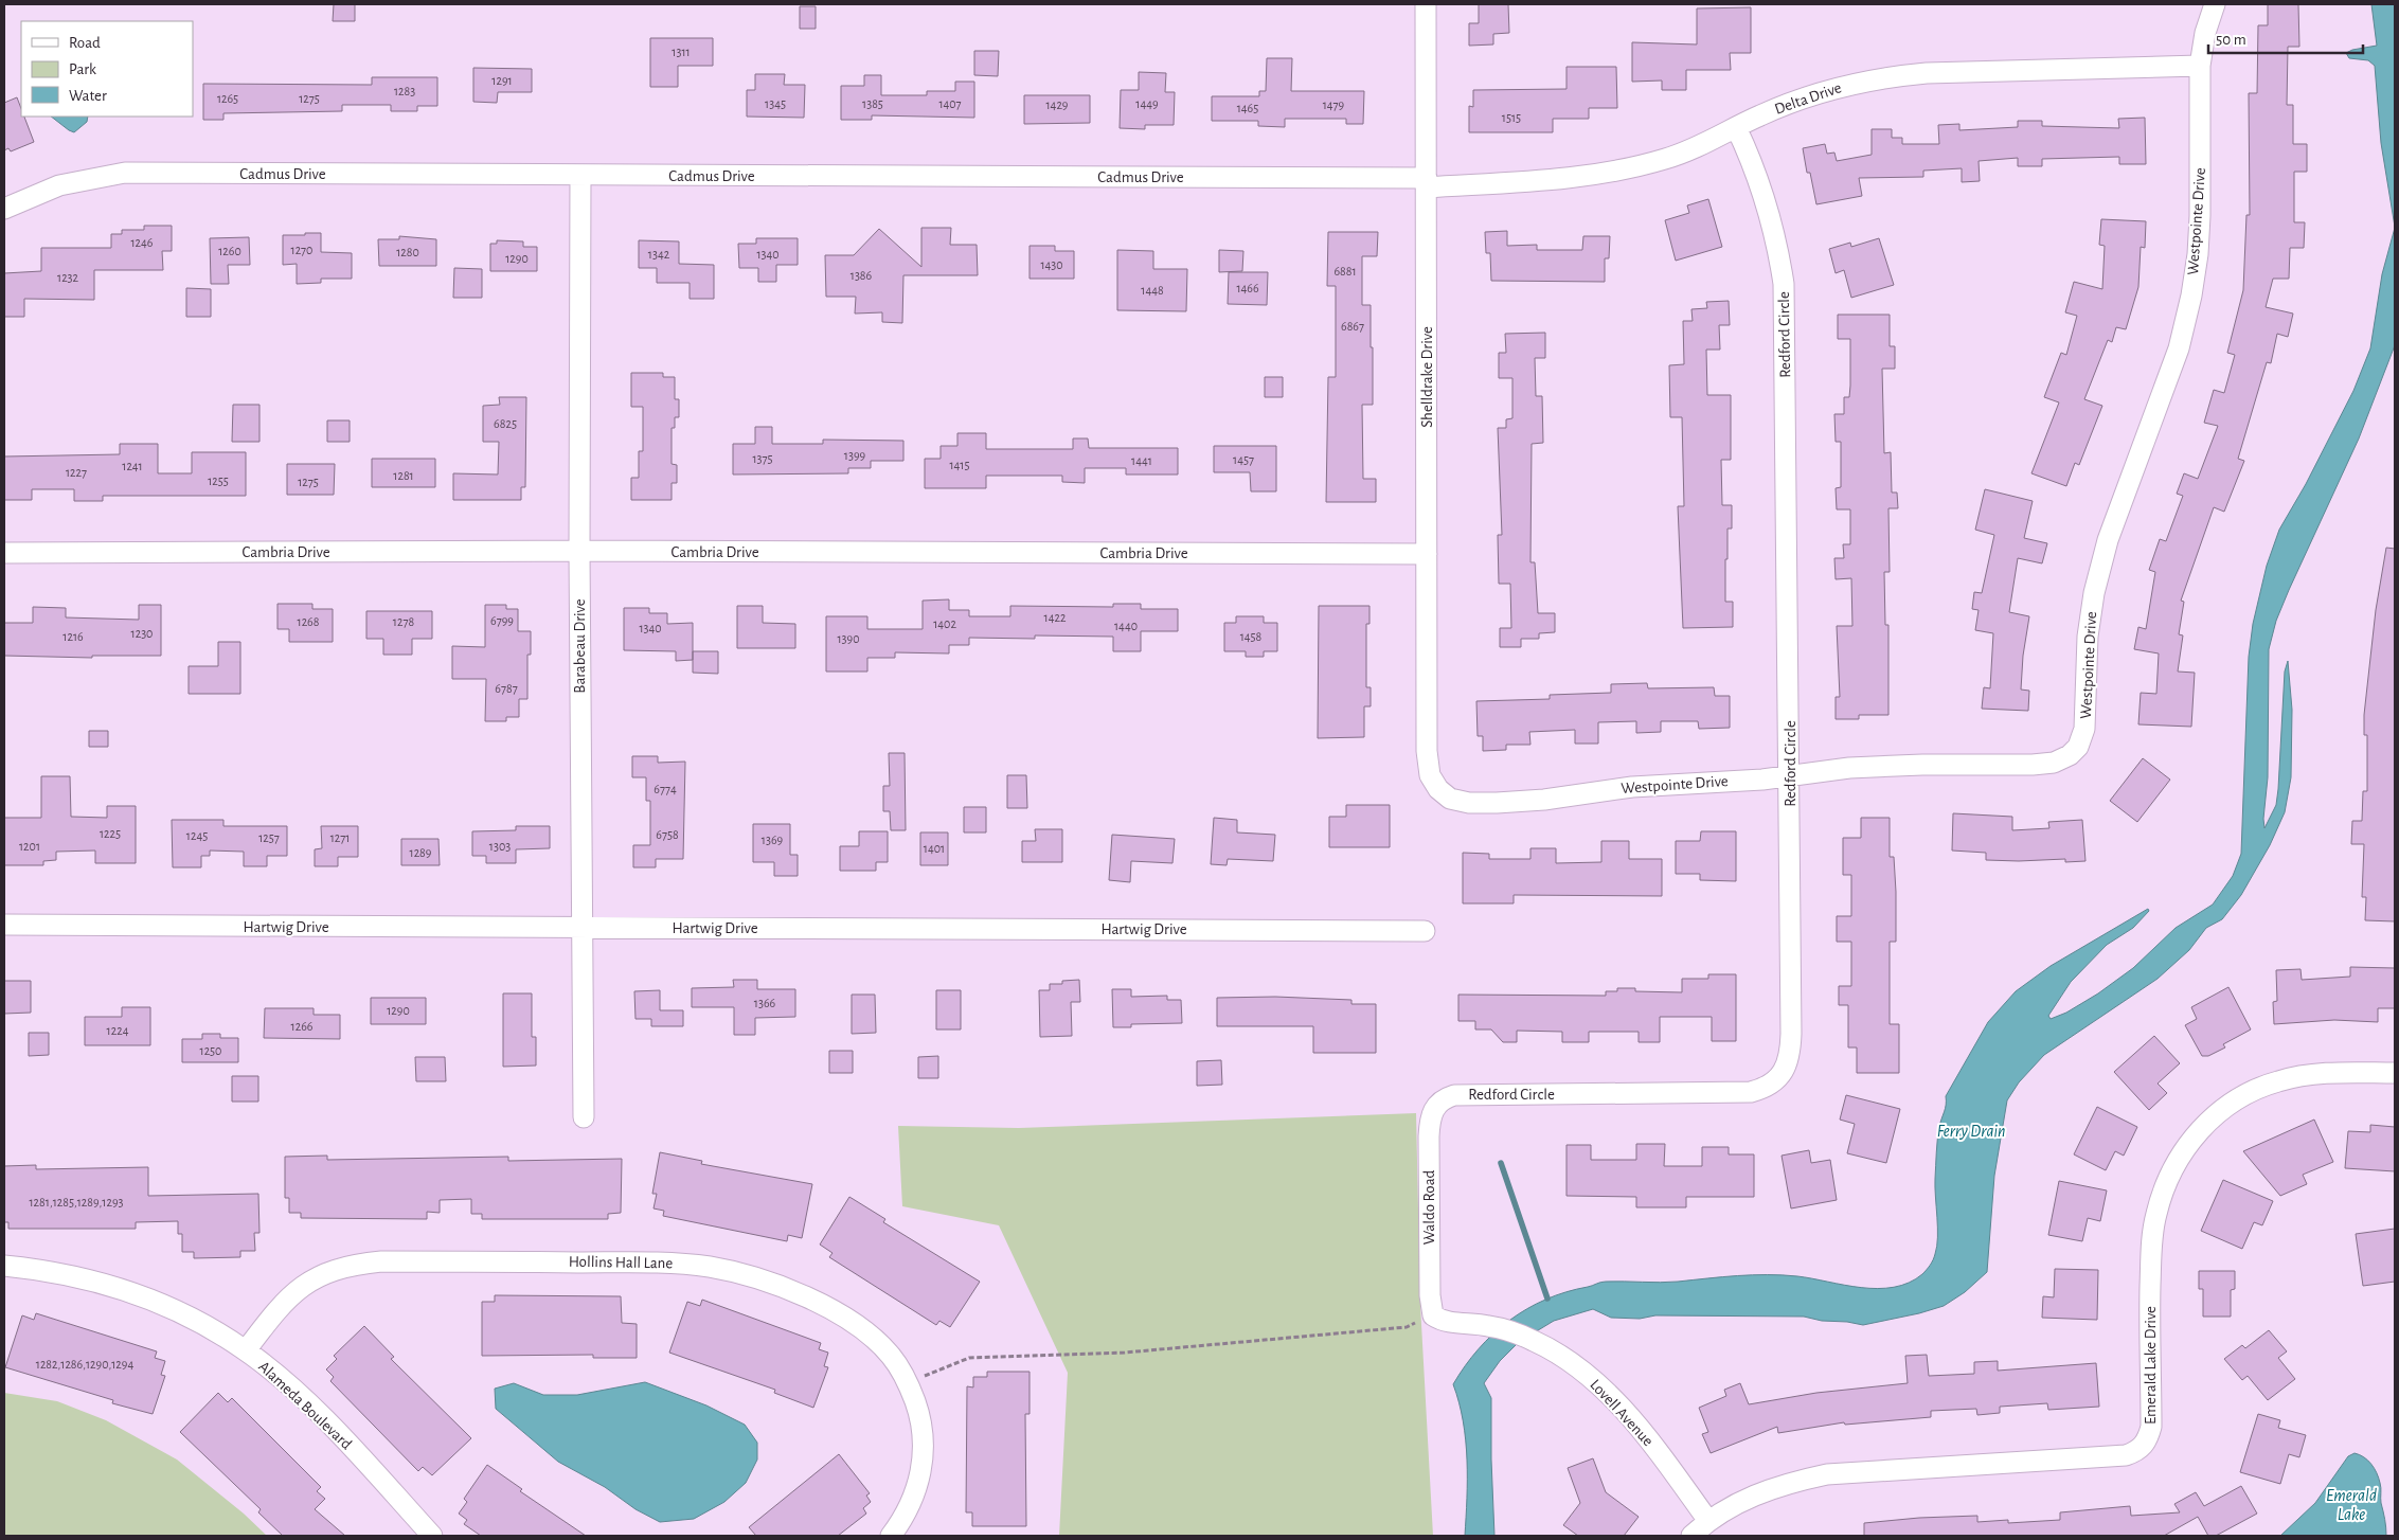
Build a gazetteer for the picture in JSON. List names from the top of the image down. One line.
{"streets":{"street":["Delta Drive","Cadmus Drive","Westpointe Drive","Redford Circle","Shelldrake Drive","Cambria Drive","Barabeau Drive","Hartwig Drive","Waldo Road","Hollins Hall Lane","Emerald Lake Drive","Alameda Boulevard","Lovell Avenue"]},"crossings":[["Delta Drive","Cadmus Drive"],["Delta Drive","Westpointe Drive"],["Delta Drive","Redford Circle"],["Delta Drive","Shelldrake Drive"],["Cadmus Drive","Shelldrake Drive"],["Cadmus Drive","Barabeau Drive"],["Westpointe Drive","Redford Circle"],["Westpointe Drive","Shelldrake Drive"],["Redford Circle","Waldo Road"],["Shelldrake Drive","Cambria Drive"],["Cambria Drive","Barabeau Drive"],["Barabeau Drive","Hartwig Drive"],["Waldo Road","Lovell Avenue"],["Hollins Hall Lane","Alameda Boulevard"],["Emerald Lake Drive","Lovell Avenue"]],"water":["Ferry Drain","Emerald Lake"],"house_numbers":["1311","1291","1283","1265","1275","1345","1385","1407","1449","1429","1479","1465","1515","1246","1270","1260","1280","1342","1340","1290","1430","6881","1386","1232","1466","1448","6867","6825","1399","1375","1457","1441","1415","1241","1227","1281","1255","1275","1422","6799","1268","1278","1402","1440","1340","1230","1216","1458","1390","6787","6774","1225","6758","1245","1257","1271","1369","1201","1303","1401","1289","1366","1290","1266","1224","1250","1281,1285,1289,1293","1282,1286,1290,1294"],"legend":["Road","Park","Water"],"scale_bar":"50 m"}
